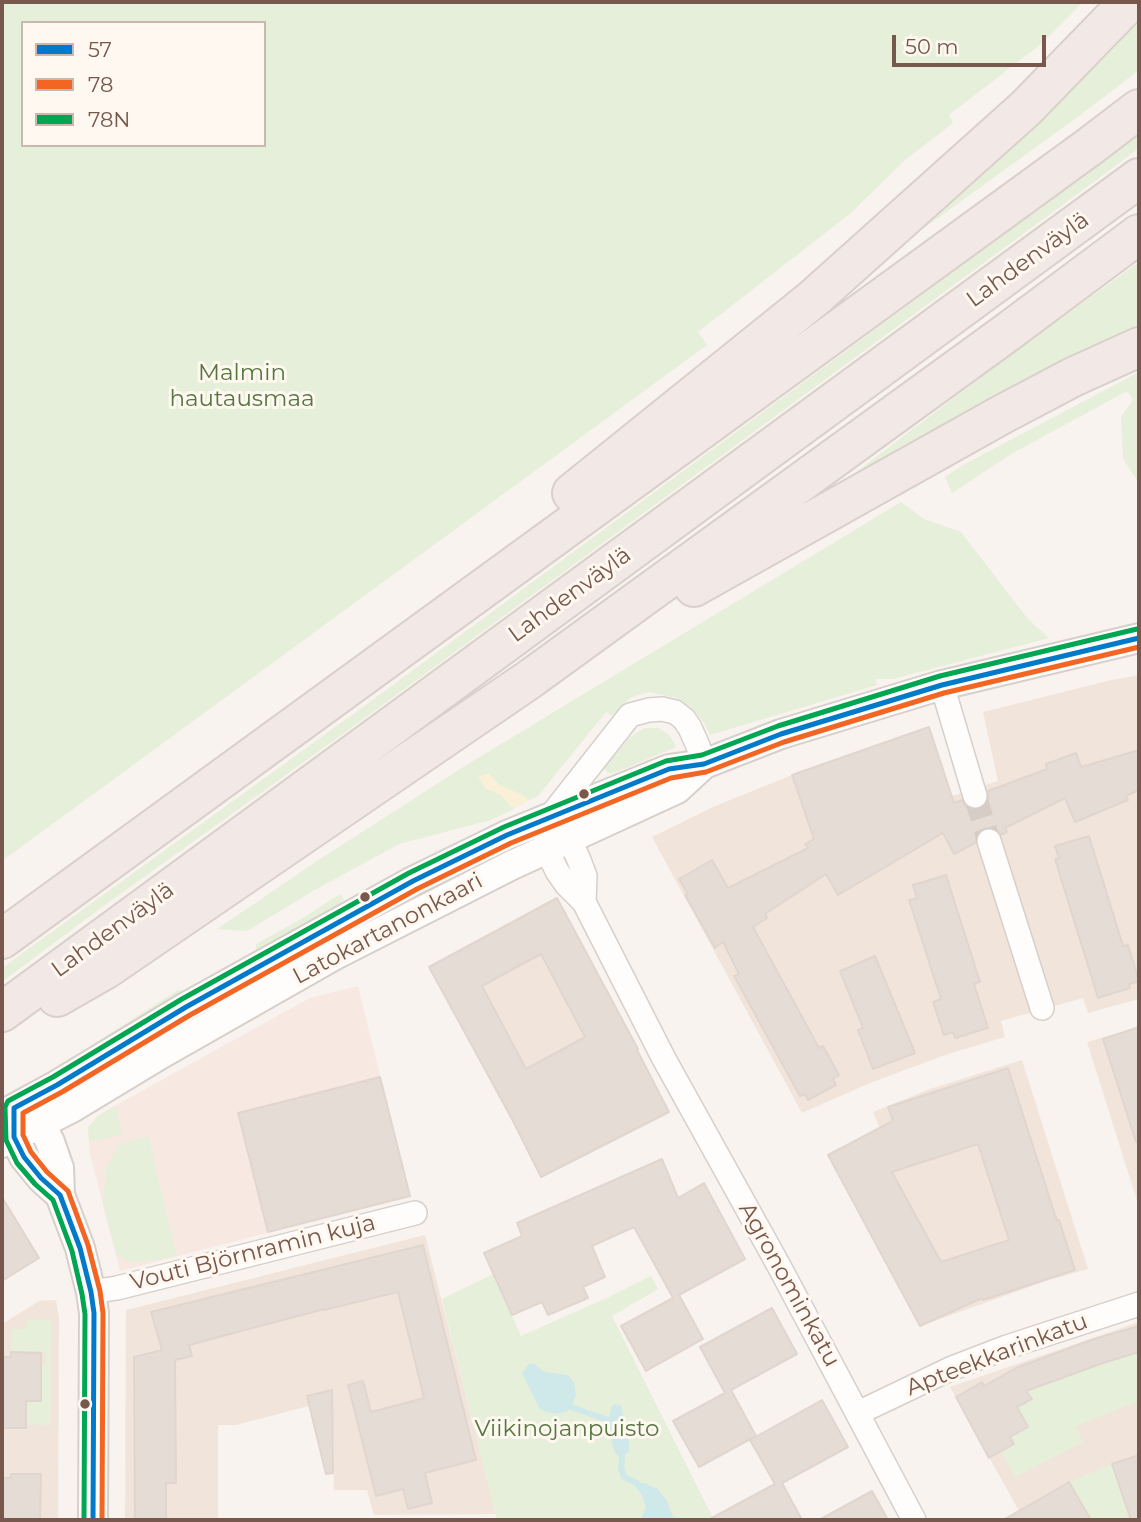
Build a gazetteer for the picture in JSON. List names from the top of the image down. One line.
{"streets":{"highway":["Lahdenväylä"],"street":["Latokartanonkaari","Vouti Björnramin kuja","Agronominkatu","Apteekkarinkatu"]},"crossings":[["Latokartanonkaari","Agronominkatu"],["Agronominkatu","Apteekkarinkatu"]],"parks":["Malmin hautausmaa","Viikinojanpuisto"],"lines":["transit line 78N","transit line 57","transit line 78"],"legend":["57","78","78N"],"scale_bar":"50 m"}
